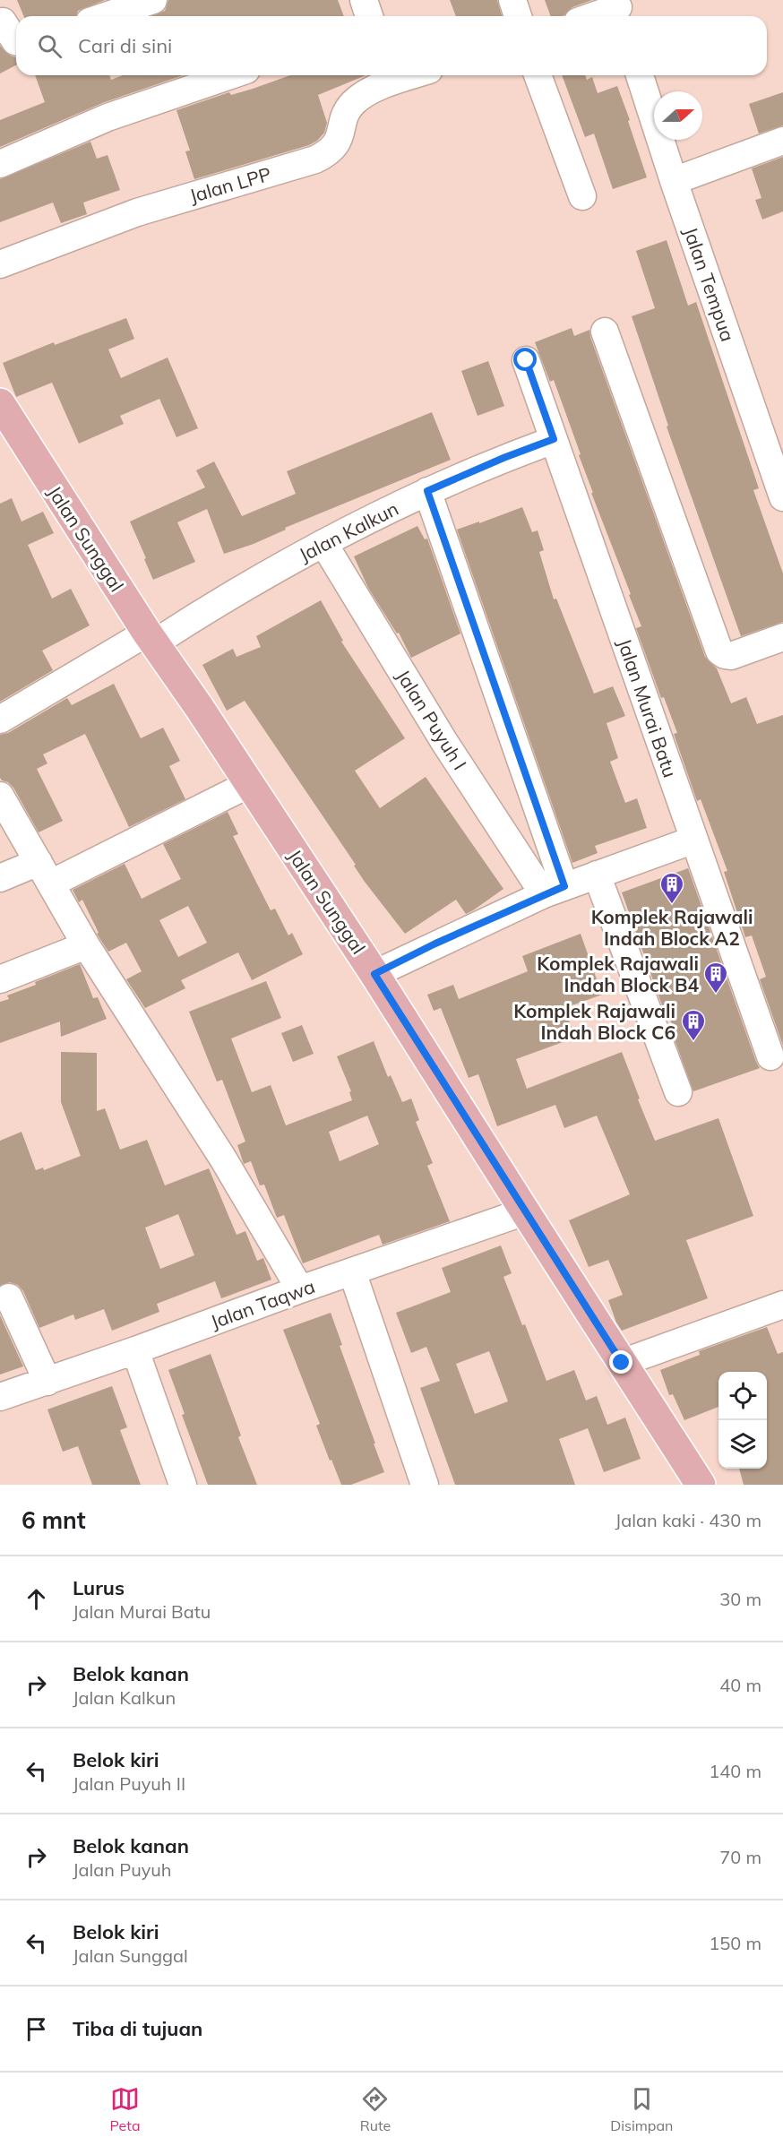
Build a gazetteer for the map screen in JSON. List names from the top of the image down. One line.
{"streets":{"main road":["Jalan Sunggal"],"street":["Jalan LPP","Jalan Tempua","Jalan Kalkun","Jalan Murai Batu","Jalan Puyuh I","Jalan Taqwa"]},"crossings":[["Jalan Kalkun","Jalan Sunggal"],["Jalan Kalkun","Jalan Murai Batu"],["Jalan Kalkun","Jalan Puyuh I"],["Jalan Sunggal","Jalan Taqwa"]],"places":{"building":["Komplek Rajawali Indah Block A2","Komplek Rajawali Indah Block B4","Komplek Rajawali Indah Block C6"]},"north":"right","page":{"search":"Cari di sini","heading":["6 mnt","Jalan kaki · 430 m"],"list":[["Lurus","Jalan Murai Batu","30 m"],["Belok kanan","Jalan Kalkun","40 m"],["Belok kiri","Jalan Puyuh II","140 m"],["Belok kanan","Jalan Puyuh","70 m"],["Belok kiri","Jalan Sunggal","150 m"],"Tiba di tujuan"],"nav":["Peta","Rute","Disimpan"]}}
